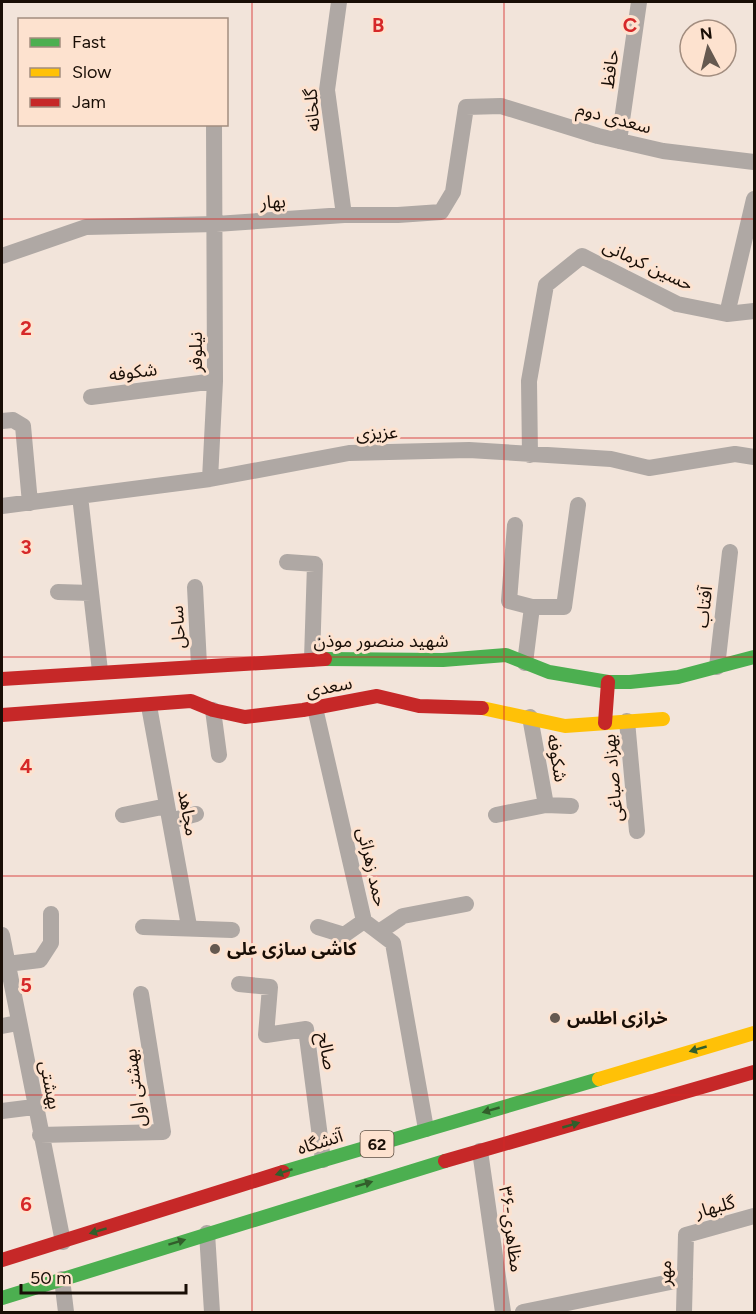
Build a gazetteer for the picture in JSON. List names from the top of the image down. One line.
{"streets":{"main road":["شهید منصور موذن","سعدی","آتشگاه","62"],"street":["حافظ","گلخانه","سعدی دوم","بهار","حسین کرمانی","نیلوفر","شکوفه","عزیزی","آفتاب","ساحل","بهزاد صباغی","مجاهد","حمد زهرائی","صالح","بهشتی","بهشتی اول","گلبهار","۳۶-مظاهری","مهر"]},"crossings":[["حافظ","سعدی دوم"],["گلخانه","بهار"],["سعدی دوم","بهار"],["بهار","نیلوفر"],["حسین کرمانی","عزیزی"],["نیلوفر","شکوفه"],["نیلوفر","عزیزی"],["شکوفه","سعدی"],["آفتاب","شهید منصور موذن"],["ساحل","شهید منصور موذن"],["سعدی","بهزاد صباغی"],["سعدی","مجاهد"],["سعدی","حمد زهرائی"],["حمد زهرائی","آتشگاه"],["صالح","آتشگاه"],["بهشتی","بهشتی اول"],["بهشتی","آتشگاه"],["62","۳۶-مظاهری"],["گلبهار","مهر"]],"places":["کاشی سازی علی","خرازی اطلس"],"legend":["Fast","Slow","Jam"],"scale_bar":"50 m","north":"top","grid":{"columns":["B","C"],"rows":["2","3","4","5","6"]}}
